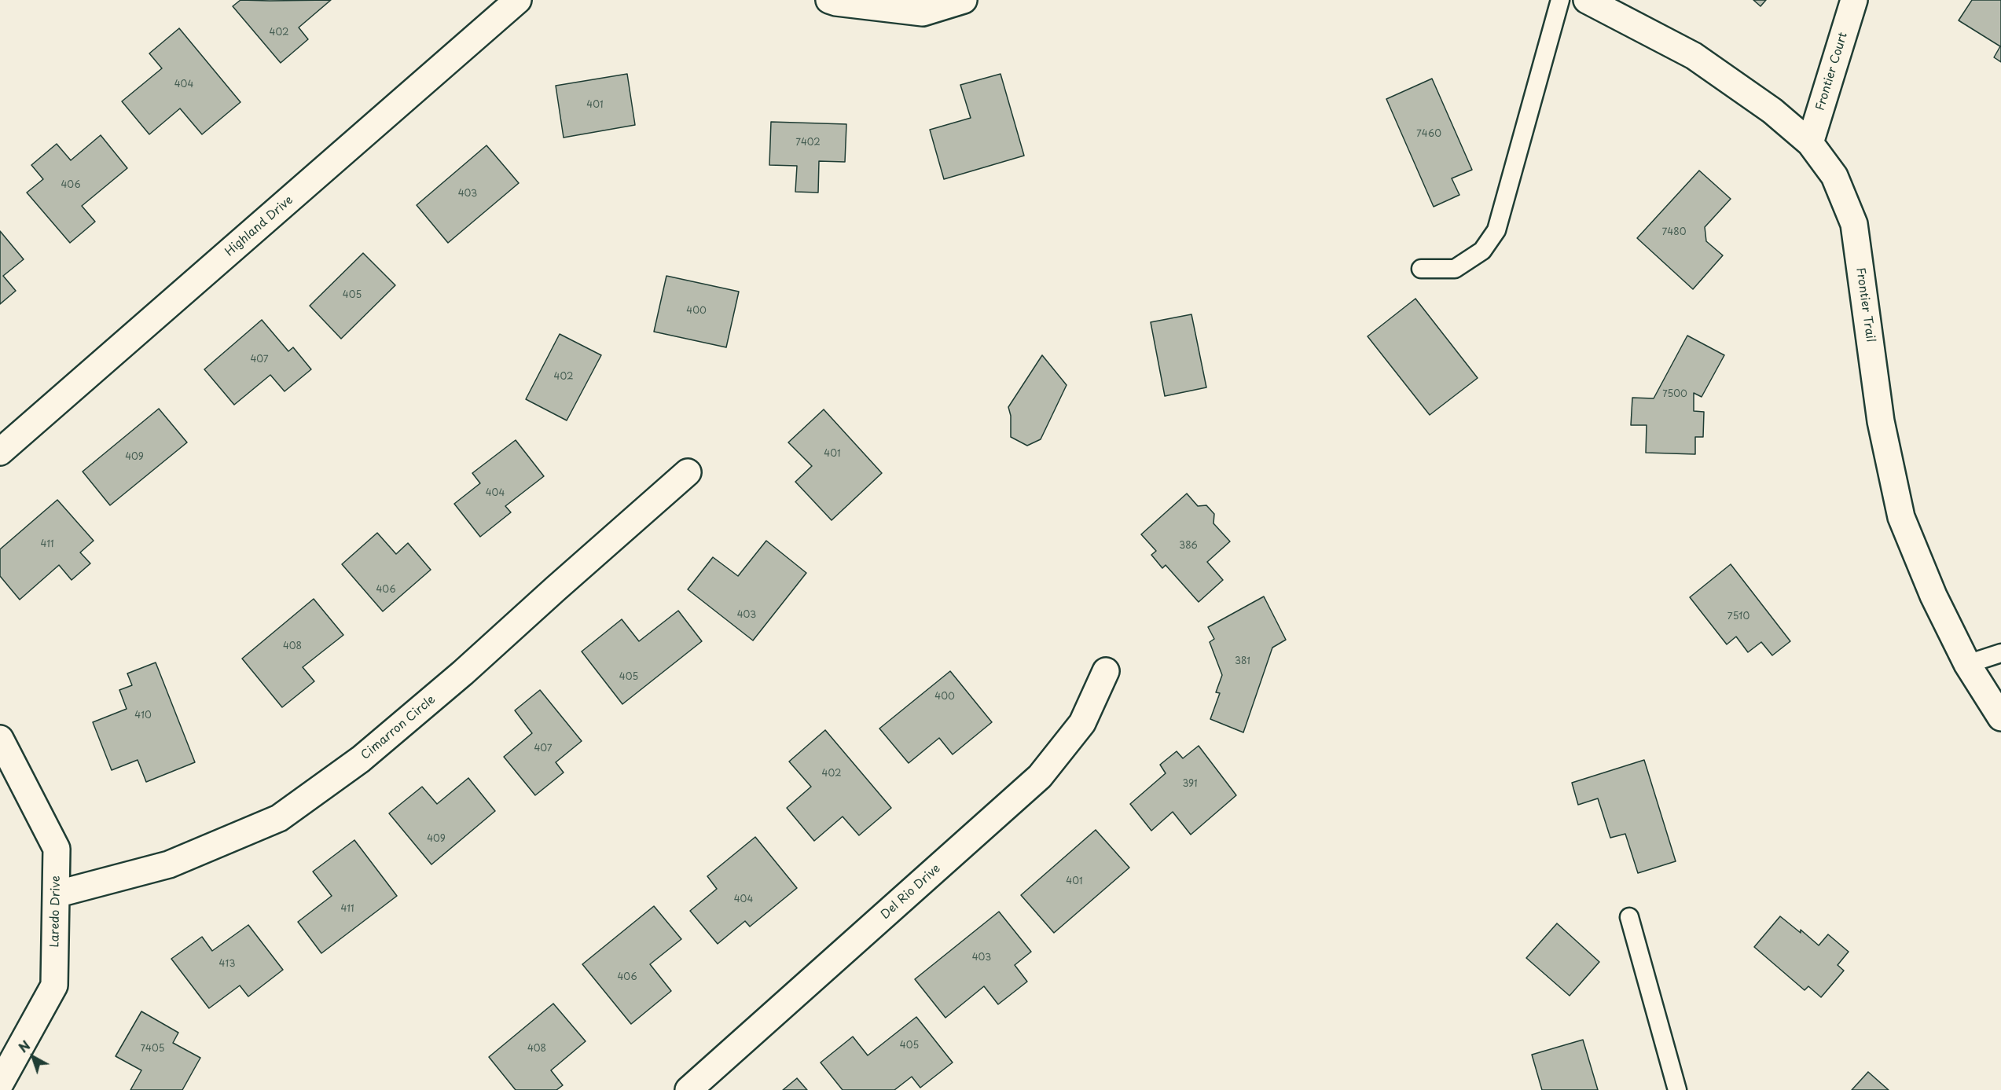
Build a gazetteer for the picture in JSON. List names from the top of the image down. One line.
{"streets":{"street":["Frontier Court","Highland Drive","Frontier Trail","Cimarron Circle","Del Rio Drive","Laredo Drive"]},"crossings":[["Frontier Court","Frontier Trail"],["Cimarron Circle","Laredo Drive"]],"house_numbers":["402","404","401","7460","7402","406","403","7480","405","400","407","402","7500","401","409","404","411","386","406","403","7510","408","381","405","400","410","407","402","391","409","401","404","411","403","413","406","405","7405","408"],"north":"top left"}
